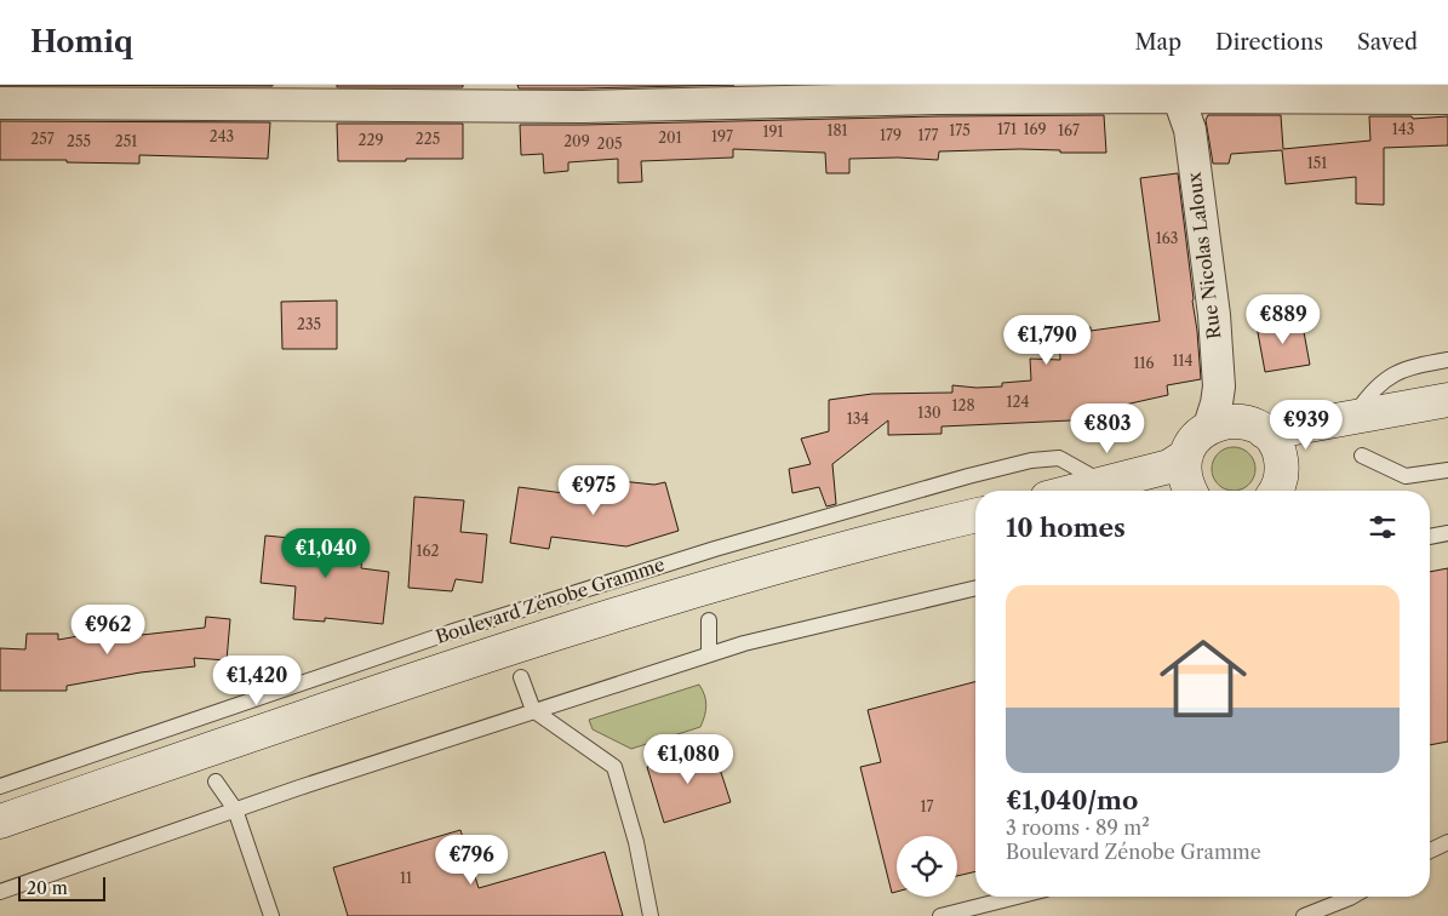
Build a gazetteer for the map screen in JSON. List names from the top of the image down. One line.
{"streets":{"main road":["Boulevard Zénobe Gramme"],"street":["Rue Nicolas Laloux"]},"house_numbers":["171","169","143","181","175","167","191","179","177","243","197","201","257","225","229","255","251","209","205","151","163","235","114","116","124","128","130","134","162","17","11"],"scale_bar":"20 m","page":{"header":"Homiq","nav":["Map","Directions","Saved"],"price":["€889","€1,790","€939","€803","€975","€1,040","€962","€1,420","€1,080","€796"],"heading":"10 homes","list":[{"name":"€1,040/mo","note":"3 rooms · 89 m² · Boulevard Zénobe Gramme"}],"scale":"20 m"}}
